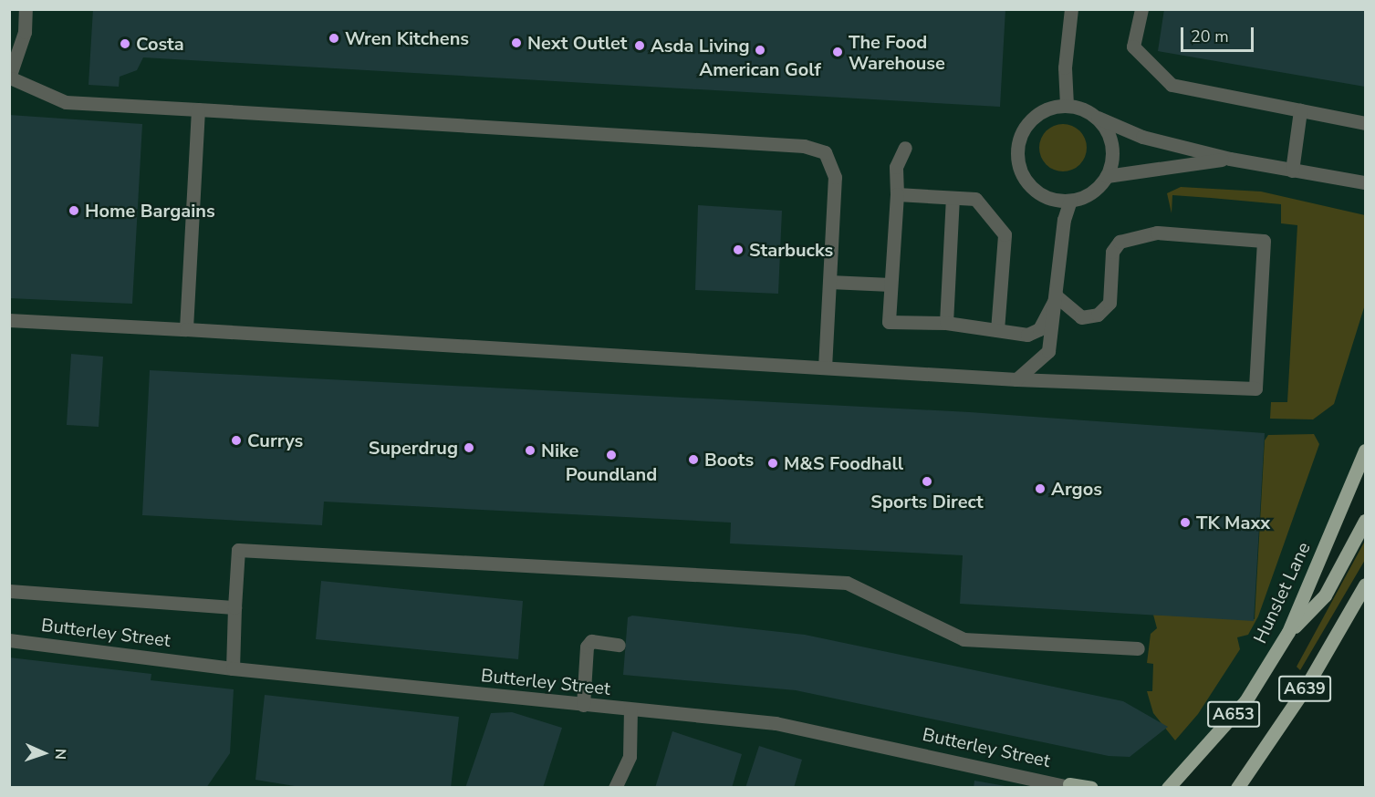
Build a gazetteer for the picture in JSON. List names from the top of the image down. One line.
{"streets":{"main road":["Hunslet Lane","A639","A653"],"street":["Butterley Street"]},"crossings":[["Hunslet Lane","A653"]],"places":["Wren Kitchens","Next Outlet","Costa","Asda Living","American Golf","The Food Warehouse","Home Bargains","Starbucks","Currys","Superdrug","Nike","Poundland","Boots","M&S Foodhall","Sports Direct","Argos","TK Maxx"],"scale_bar":"20 m","north":"right"}
